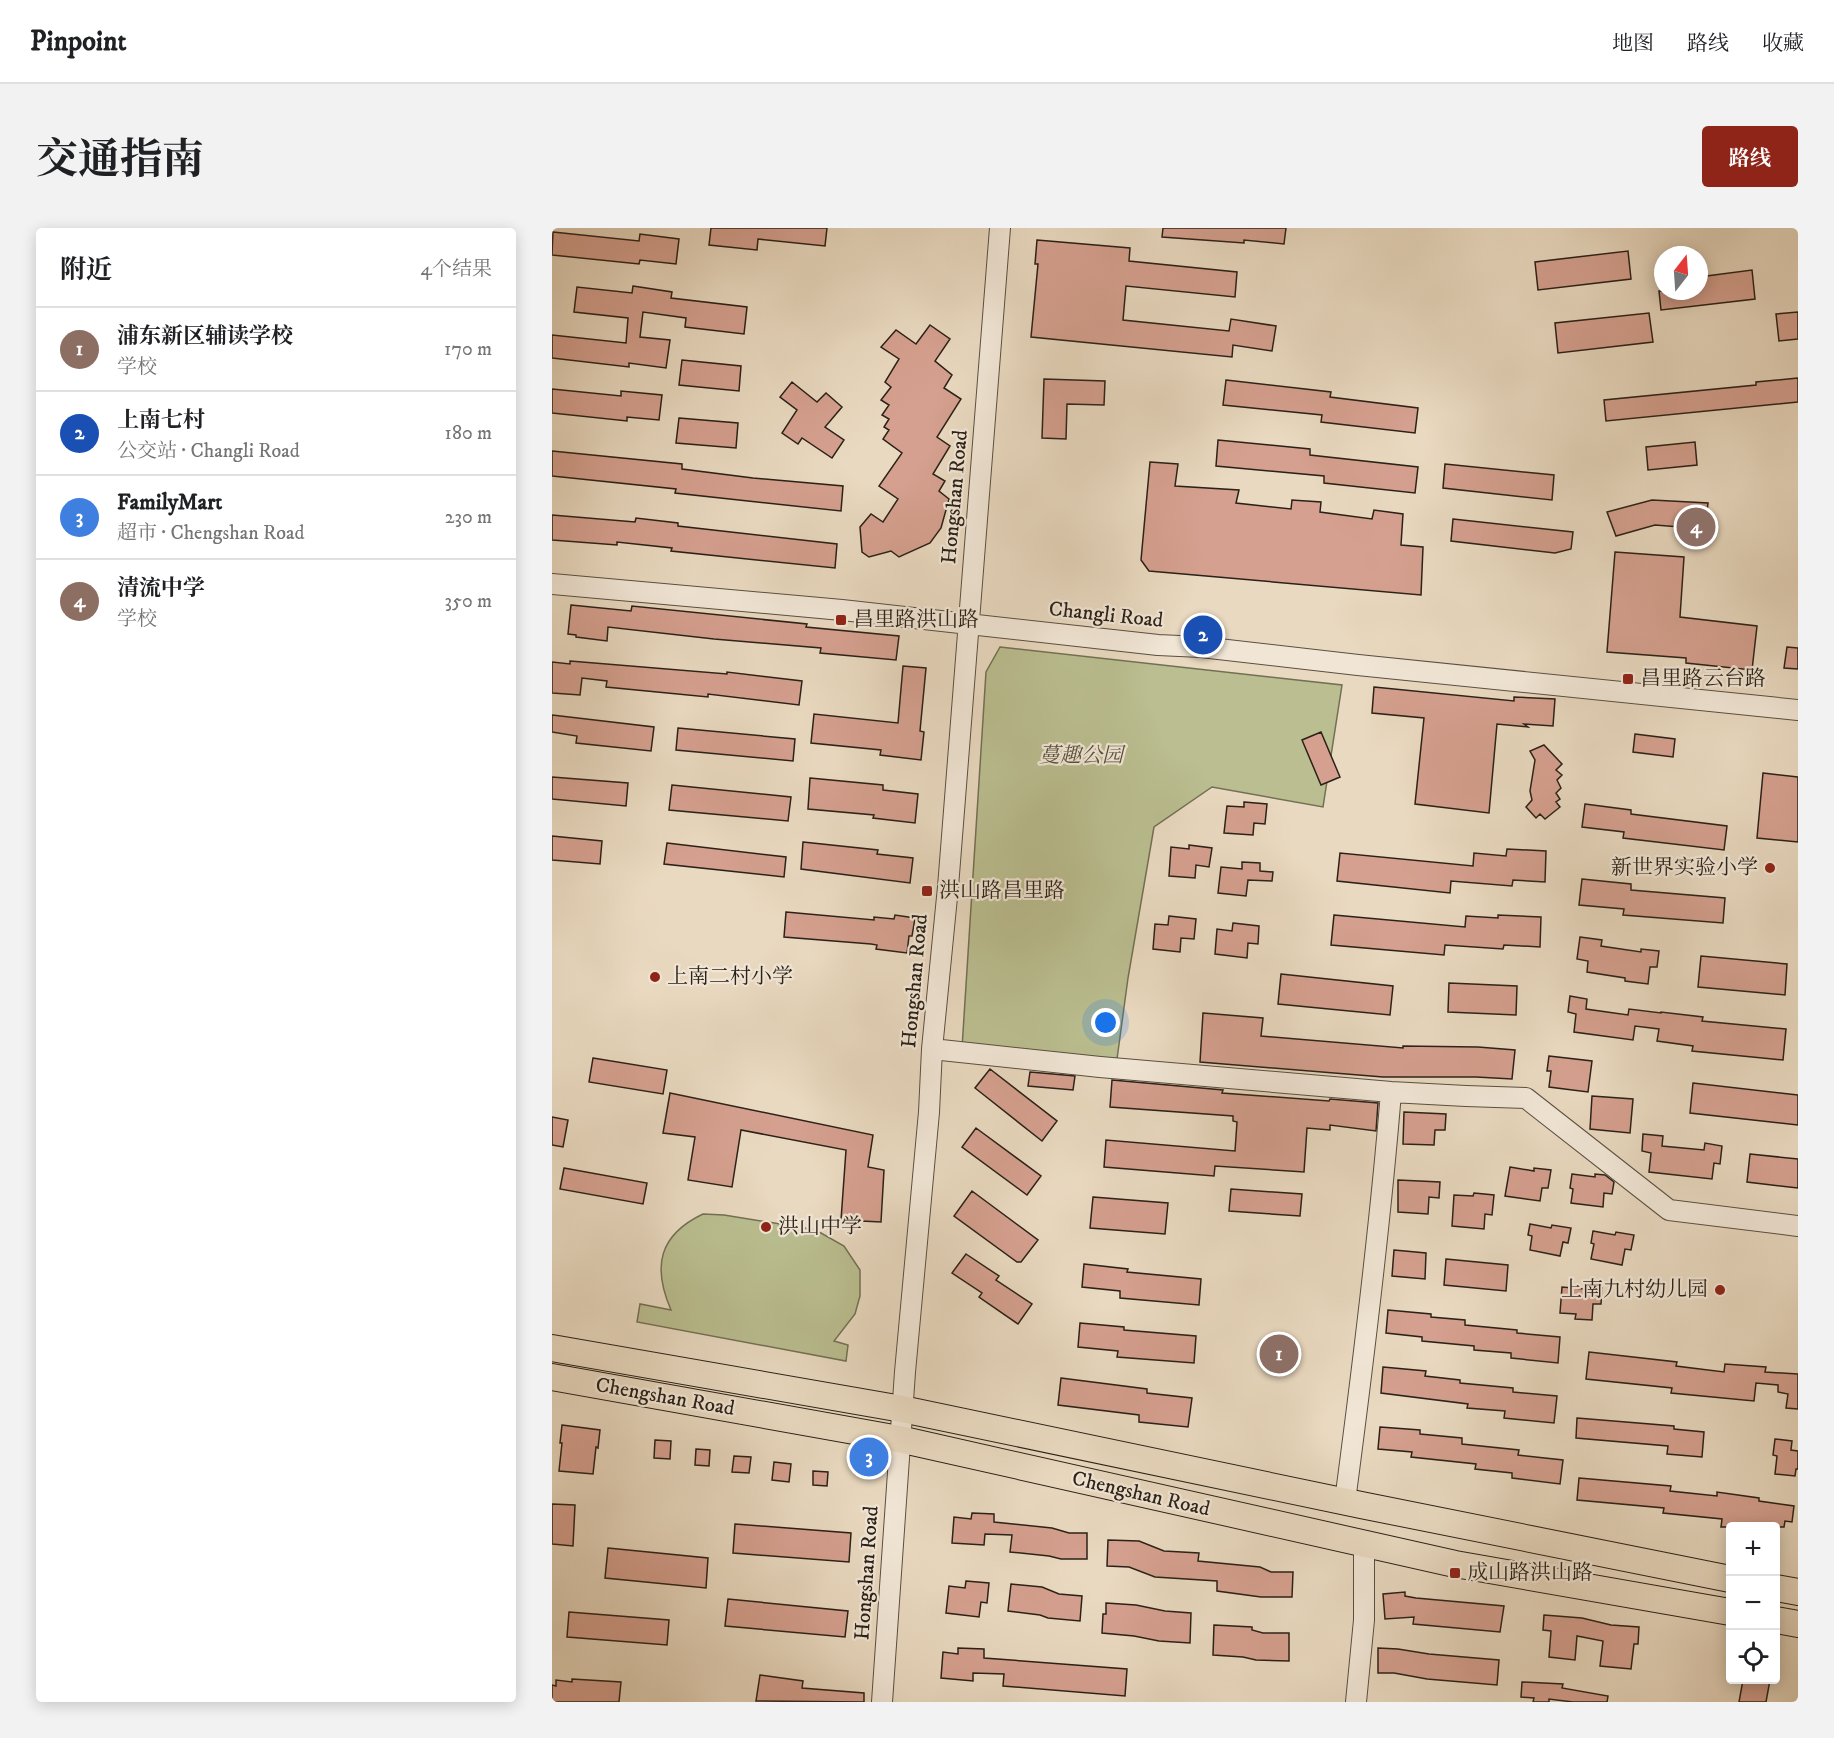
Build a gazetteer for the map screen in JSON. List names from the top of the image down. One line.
{"streets":{"main road":["Chengshan Road"],"street":["Hongshan Road","Changli Road"]},"crossings":[["Hongshan Road","Changli Road"],["Hongshan Road","Chengshan Road"]],"parks":["蔓趣公园"],"places":{"transit":["昌里路洪山路","昌里路云台路","洪山路昌里路","成山路洪山路"],"other":["新世界实验小学","上南二村小学","洪山中学","上南九村幼儿园"]},"north":"top","page":{"header":"Pinpoint","nav":["地图","路线","收藏"],"title":"交通指南","buttons":"路线","heading":["附近","4个结果"],"list":[{"mark":"1","name":"浦东新区辅读学校","note":"学校","value":"170 m"},{"mark":"2","name":"上南七村","note":"公交站 · Changli Road","value":"180 m"},{"mark":"3","name":"FamilyMart","note":"超市 · Chengshan Road","value":"230 m"},{"mark":"4","name":"清流中学","note":"学校","value":"350 m"}],"pins":["4","2","1","3"],"map_buttons":["+","−"]}}
